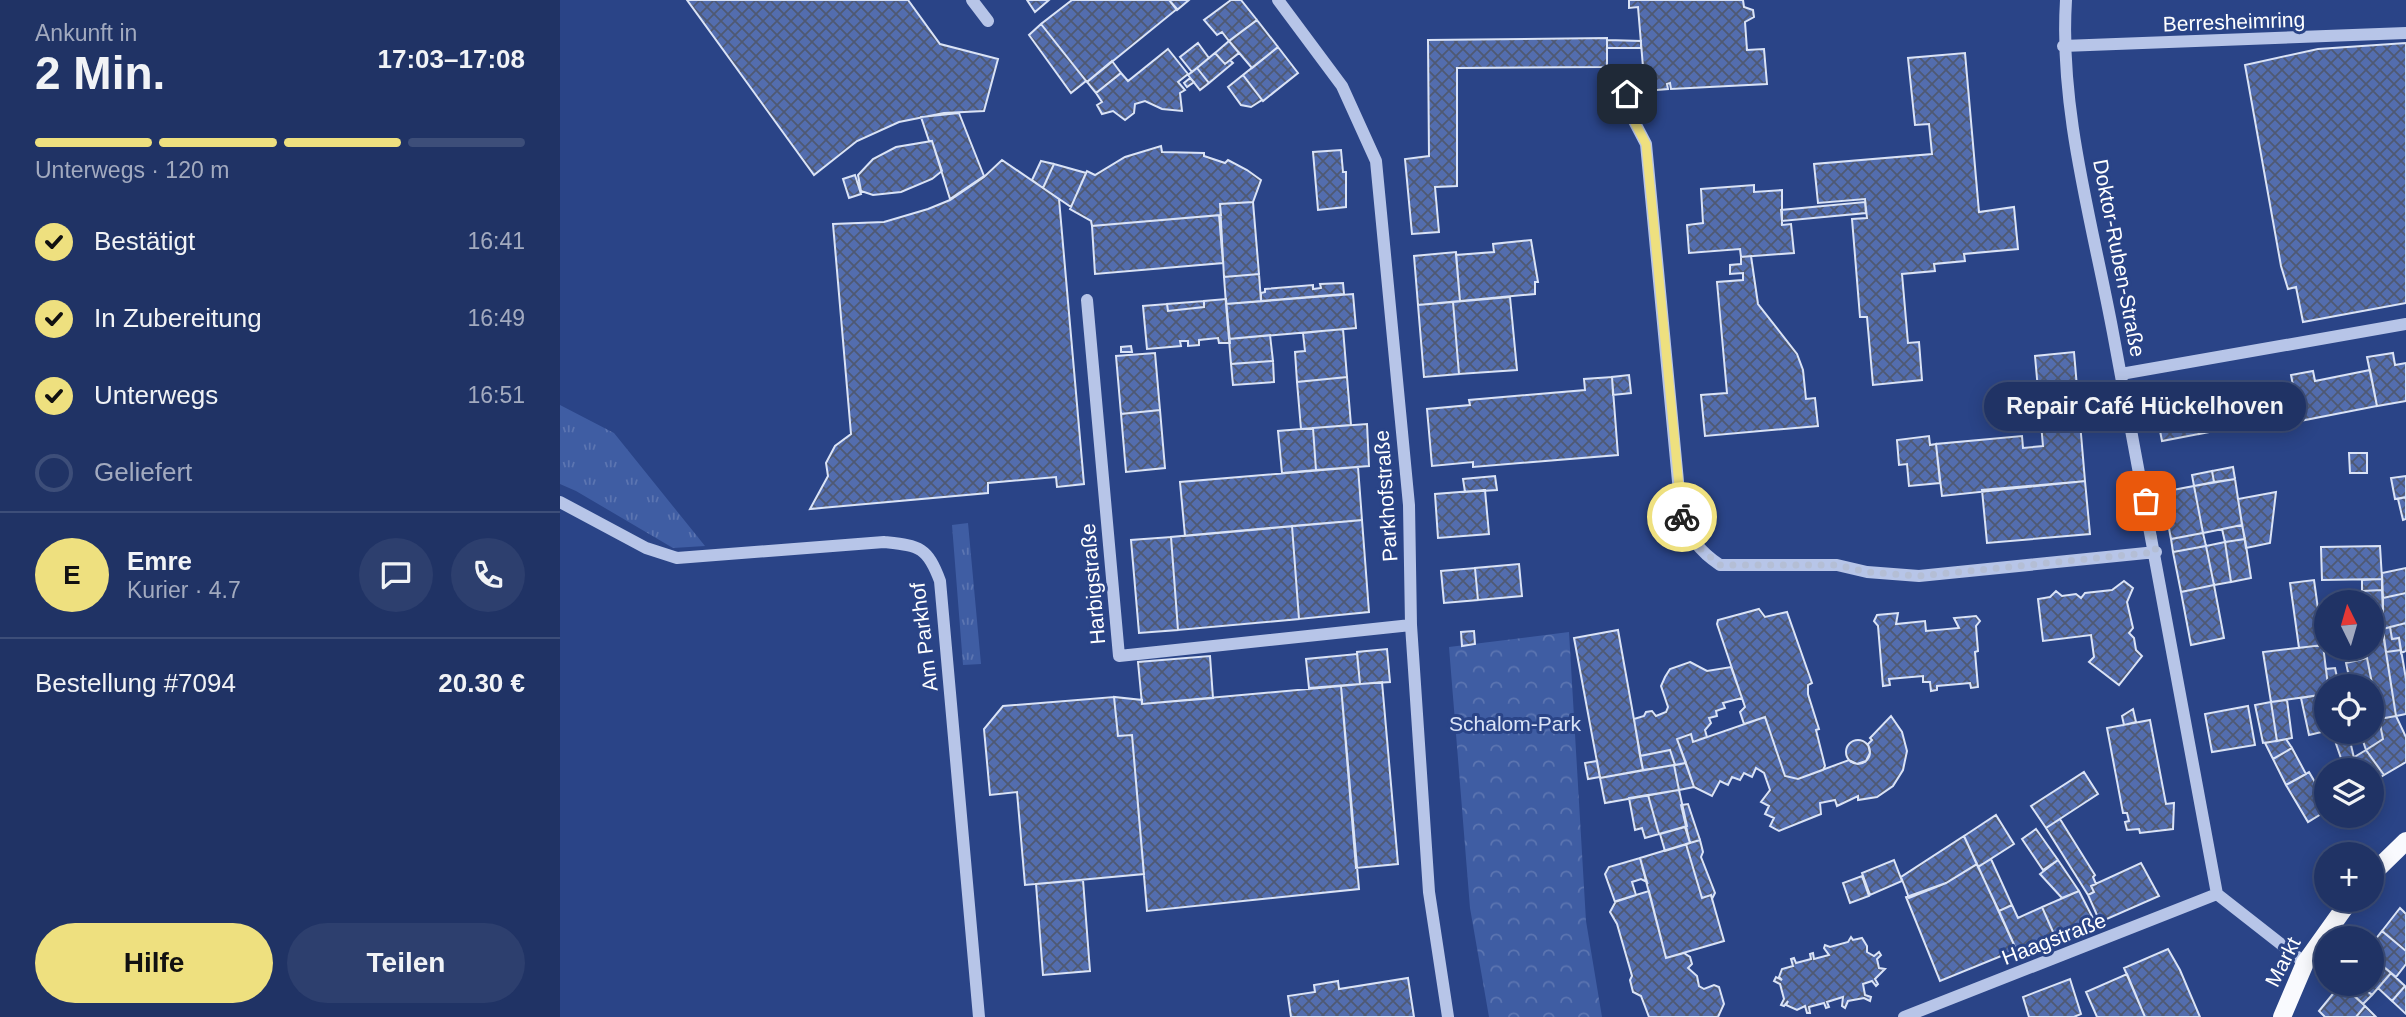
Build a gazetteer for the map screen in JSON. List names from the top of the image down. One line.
{"streets":{"main road":["Markt"],"street":["Berresheimring","Doktor-Ruben-Straße","Parkhofstraße","Harbigstraße","Am Parkhof","Haagstraße"]},"crossings":[["Berresheimring","Doktor-Ruben-Straße"],["Doktor-Ruben-Straße","Haagstraße"],["Parkhofstraße","Harbigstraße"]],"parks":["Schalom-Park"],"places":["Repair Café Hückelhoven"],"north":"top","page":{"heading":["2 Min.","Ankunft in","17:03–17:08"],"panel":["Emre","Kurier · 4.7","Bestellung #7094","20.30 €"],"bar":"Unterwegs · 120 m","list":[["Bestätigt","16:41"],["In Zubereitung","16:49"],["Unterwegs","16:51"],"Geliefert"],"bubble":"Repair Café Hückelhoven","round":"E","map_buttons":["+","−"],"buttons":["Hilfe","Teilen"]}}
